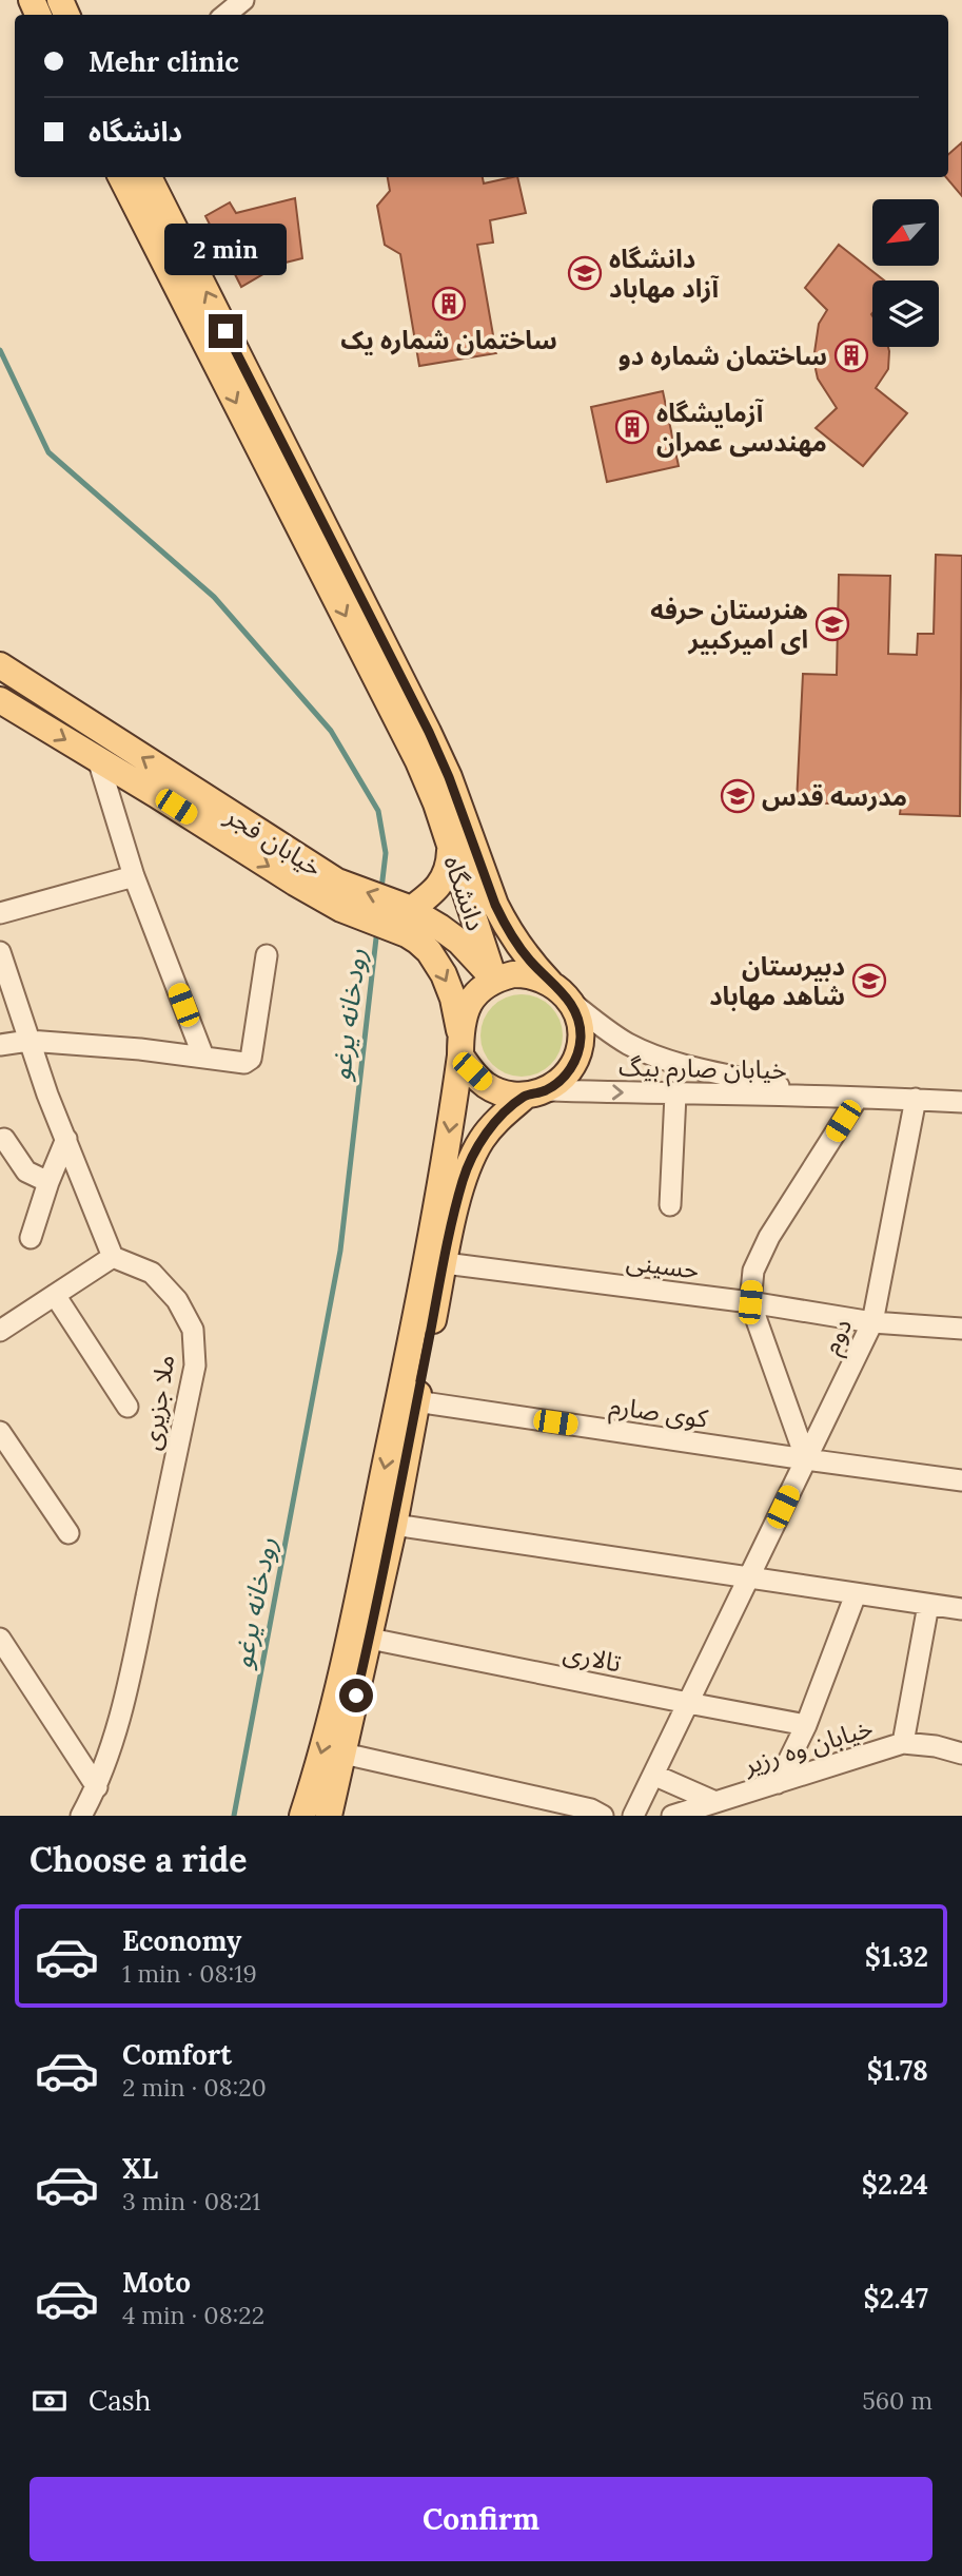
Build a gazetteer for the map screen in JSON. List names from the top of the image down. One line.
{"streets":{"main road":["خیابان فجر","دانشگاه"],"street":["خیابان صارم بیگ","حسینی","دوم","ملا جزیری","کوی صارم","تالاری","خیابان وه رزیر"]},"crossings":[["دانشگاه","خیابان صارم بیگ"],["خیابان صارم بیگ","دوم"],["حسینی","دوم"],["دوم","کوی صارم"],["دوم","تالاری"]],"water":["رودخانه یرغو"],"places":{"school or university":["دانشگاه آزاد مهاباد","هنرستان حرفه ای امیرکبیر","مدرسه قدس","دبیرستان شاهد مهاباد"],"building":["ساختمان شماره یک","ساختمان شماره دو","آزمایشگاه مهندسی عمران"]},"north":"bottom left","page":{"banner":["Mehr clinic","دانشگاه"],"bubble":"2 min","heading":"Choose a ride","list":[{"name":"Economy","note":"1 min · 08:19","value":"$1.32"},{"name":"Comfort","note":"2 min · 08:20","value":"$1.78"},{"name":"XL","note":"3 min · 08:21","value":"$2.24"},{"name":"Moto","note":"4 min · 08:22","value":"$2.47"}],"pay":["Cash","560 m"],"buttons":"Confirm"}}
